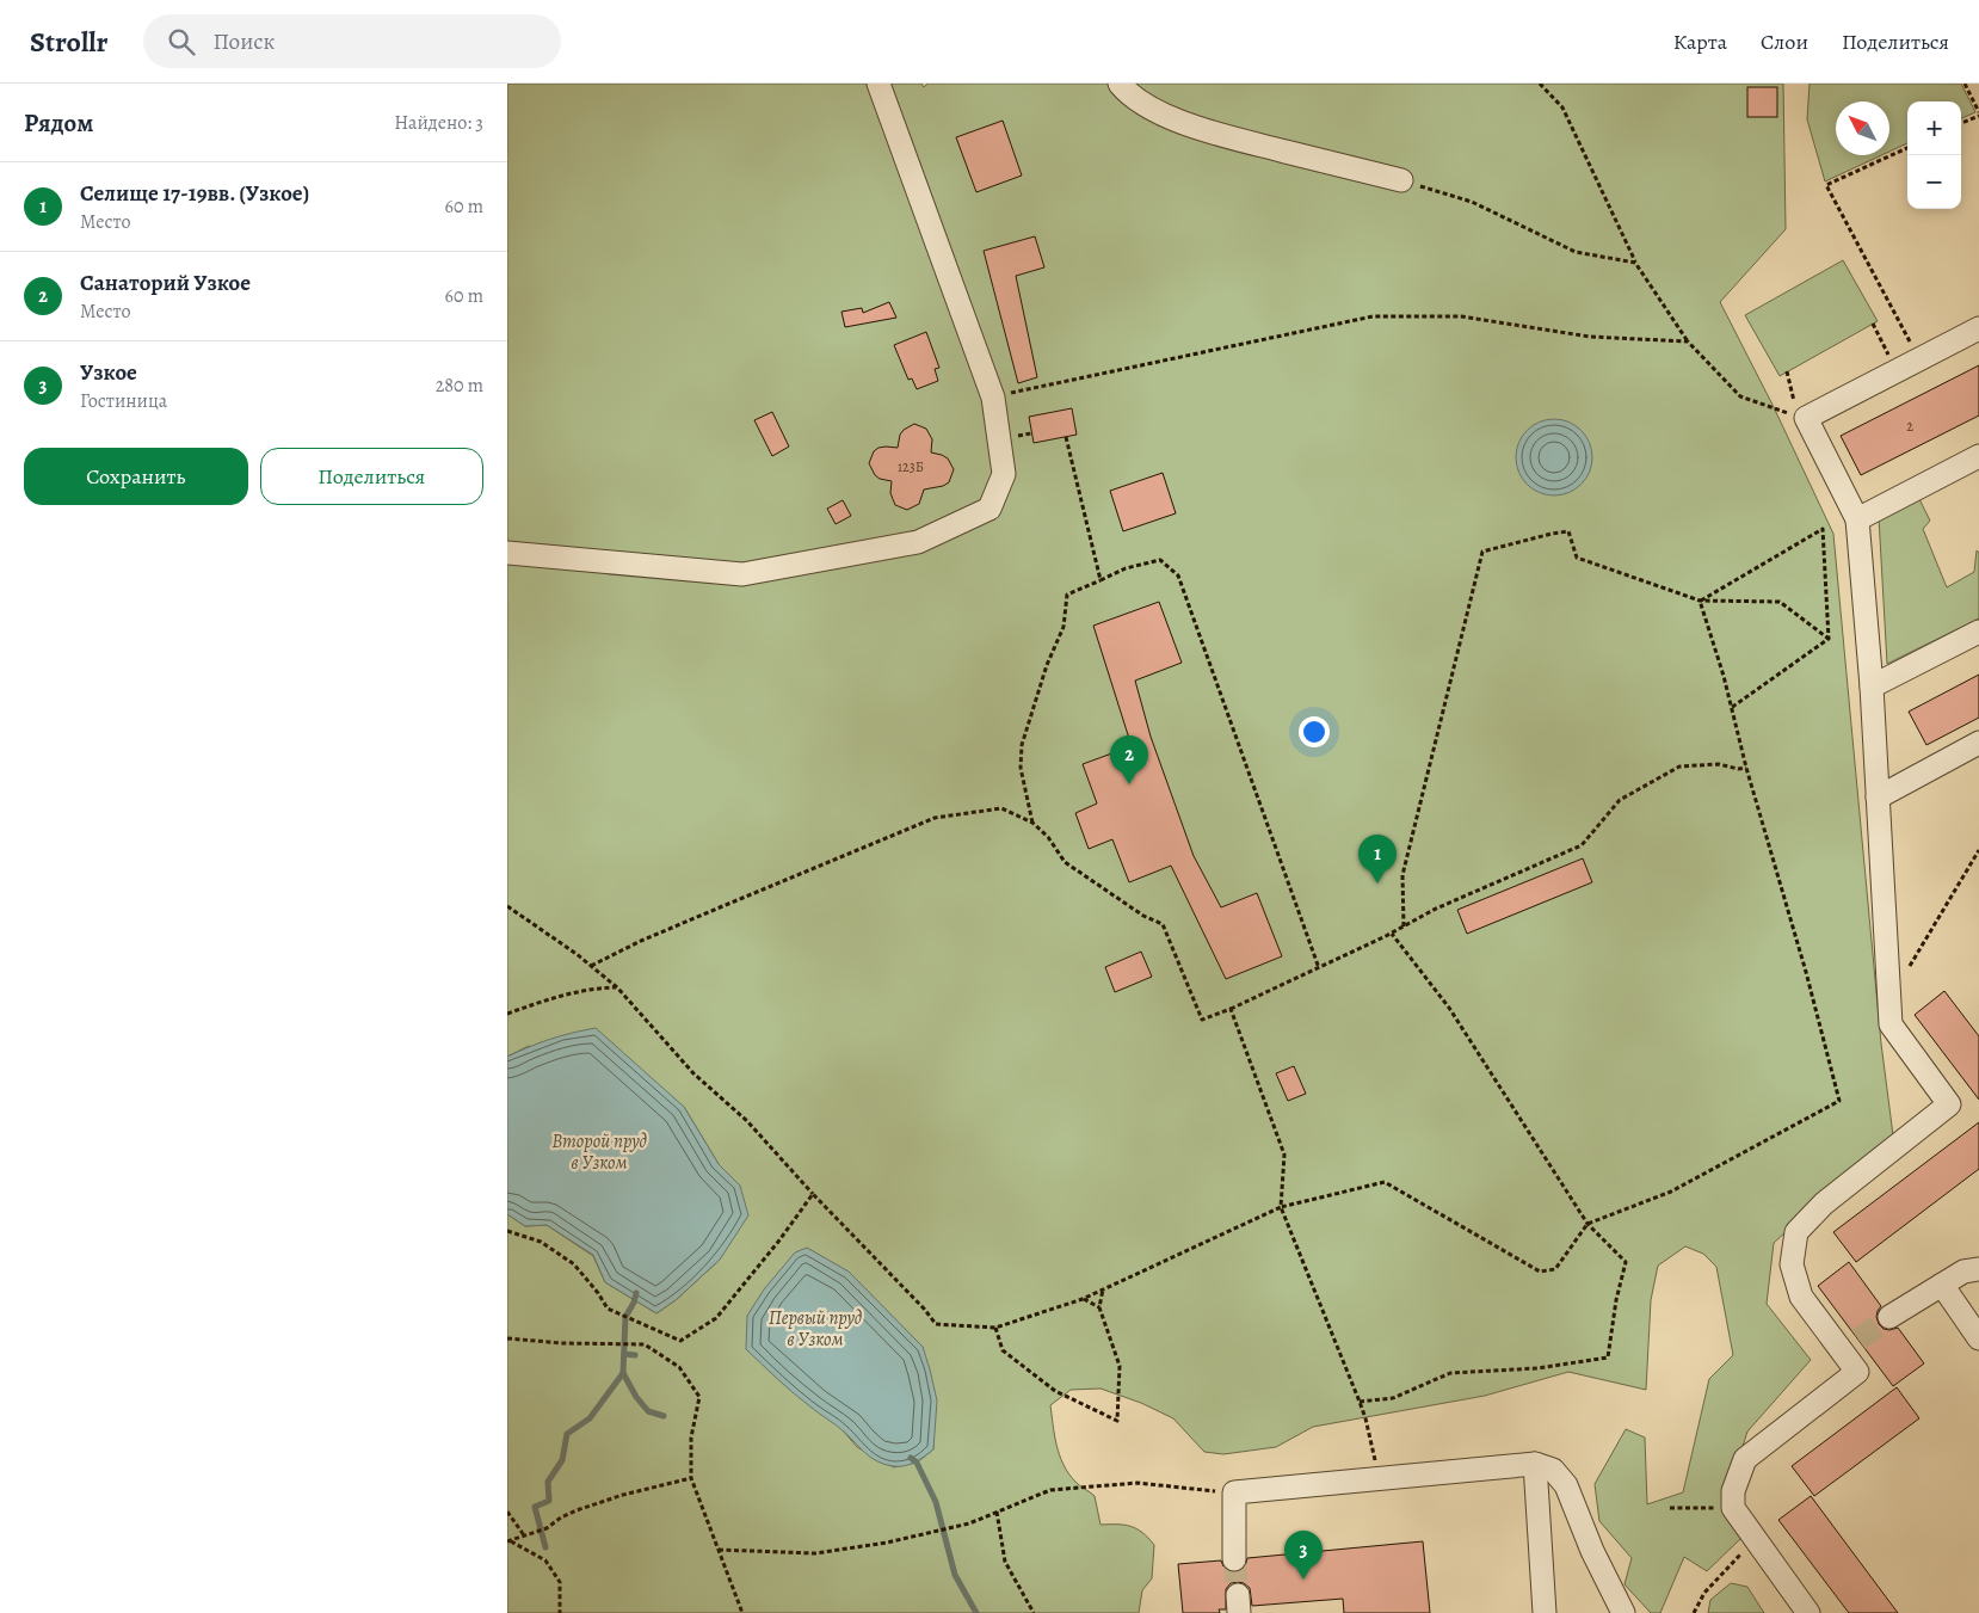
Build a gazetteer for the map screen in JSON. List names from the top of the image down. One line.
{"water":["Второй пруд в Узком","Первый пруд в Узком"],"house_numbers":["2","123Б"],"north":"top left","page":{"header":"Strollr","search":"Поиск","nav":["Карта","Слои","Поделиться"],"heading":["Рядом","Найдено: 3"],"map_buttons":["+","−"],"list":[{"mark":"1","name":"Селище 17-19вв. (Узкое)","note":"Место","value":"60 m"},{"mark":"2","name":"Санаторий Узкое","note":"Место","value":"60 m"},{"mark":"3","name":"Узкое","note":"Гостиница","value":"280 m"}],"buttons":["Сохранить","Поделиться"],"pins":["2","1","3"]}}
